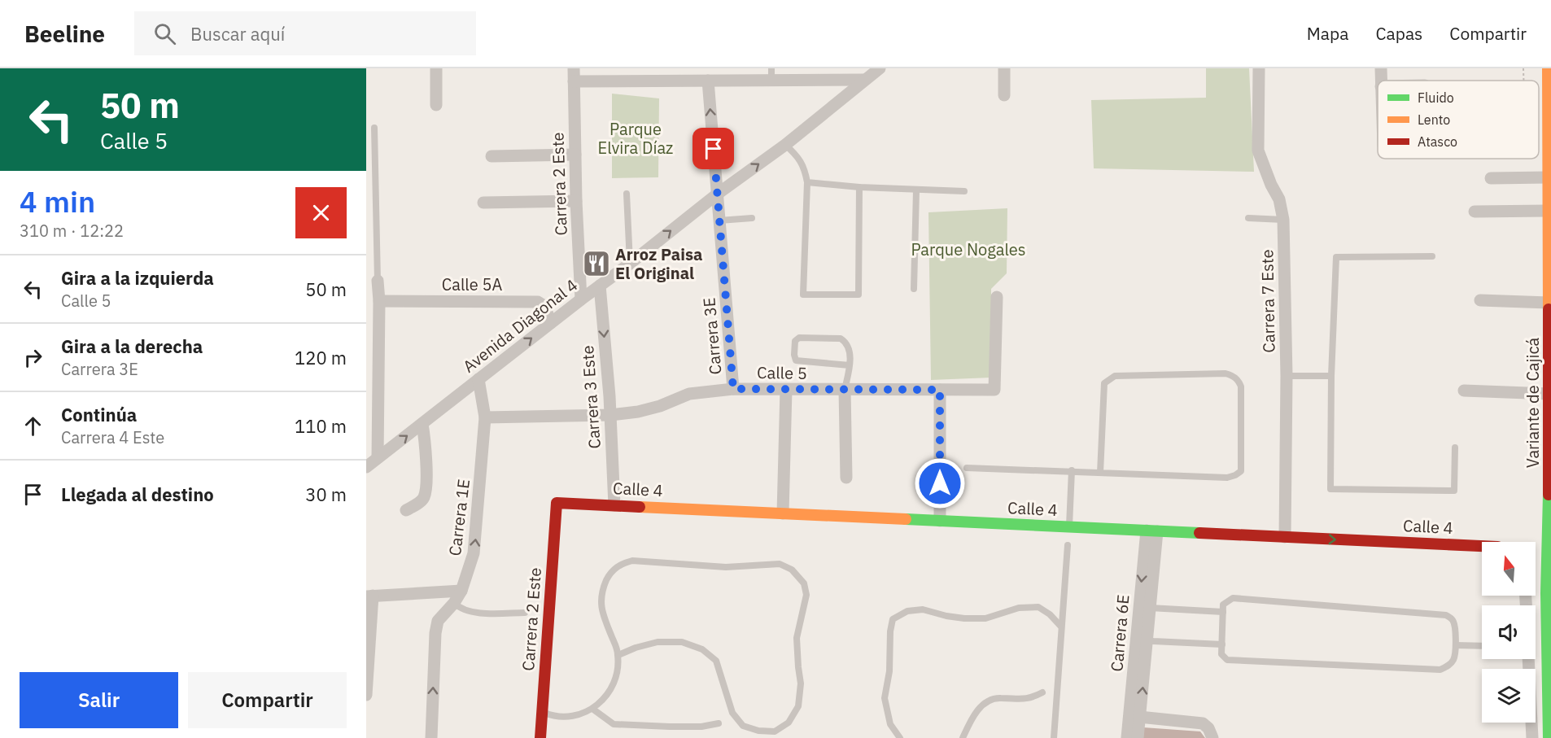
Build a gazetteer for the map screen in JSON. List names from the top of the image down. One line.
{"streets":{"main road":["Carrera 2 Este","Variante de Cajicá","Calle 4"],"street":["Calle 5A","Carrera 7 Este","Avenida Diagonal 4","Carrera 3E","Calle 5","Carrera 3 Este","Carrera 1E","Carrera 6E"]},"crossings":[["Carrera 2 Este","Avenida Diagonal 4"],["Carrera 2 Este","Calle 4"],["Calle 5A","Avenida Diagonal 4"],["Carrera 7 Este","Calle 4"],["Avenida Diagonal 4","Carrera 3E"],["Avenida Diagonal 4","Carrera 3 Este"],["Avenida Diagonal 4","Carrera 1E"],["Carrera 3E","Calle 5"],["Calle 5","Carrera 3 Este"],["Calle 5","Carrera 1E"],["Carrera 3 Este","Calle 4"],["Calle 4","Carrera 6E"]],"one_way":["Avenida Diagonal 4","Carrera 3E","Carrera 3 Este"],"parks":["Parque Elvira Díaz","Parque Nogales"],"places":{"restaurant":["Arroz Paisa El Original"]},"legend":["Fluido","Lento","Atasco"],"north":"top","page":{"header":"Beeline","search":"Buscar aquí","nav":["Mapa","Capas","Compartir"],"turn":["50 m","Calle 5"],"heading":["4 min","310 m · 12:22"],"list":[{"name":"Gira a la izquierda","note":"Calle 5","value":"50 m"},{"name":"Gira a la derecha","note":"Carrera 3E","value":"120 m"},{"name":"Continúa","note":"Carrera 4 Este","value":"110 m"},{"name":"Llegada al destino","value":"30 m"}],"buttons":["Salir","Compartir"]}}
